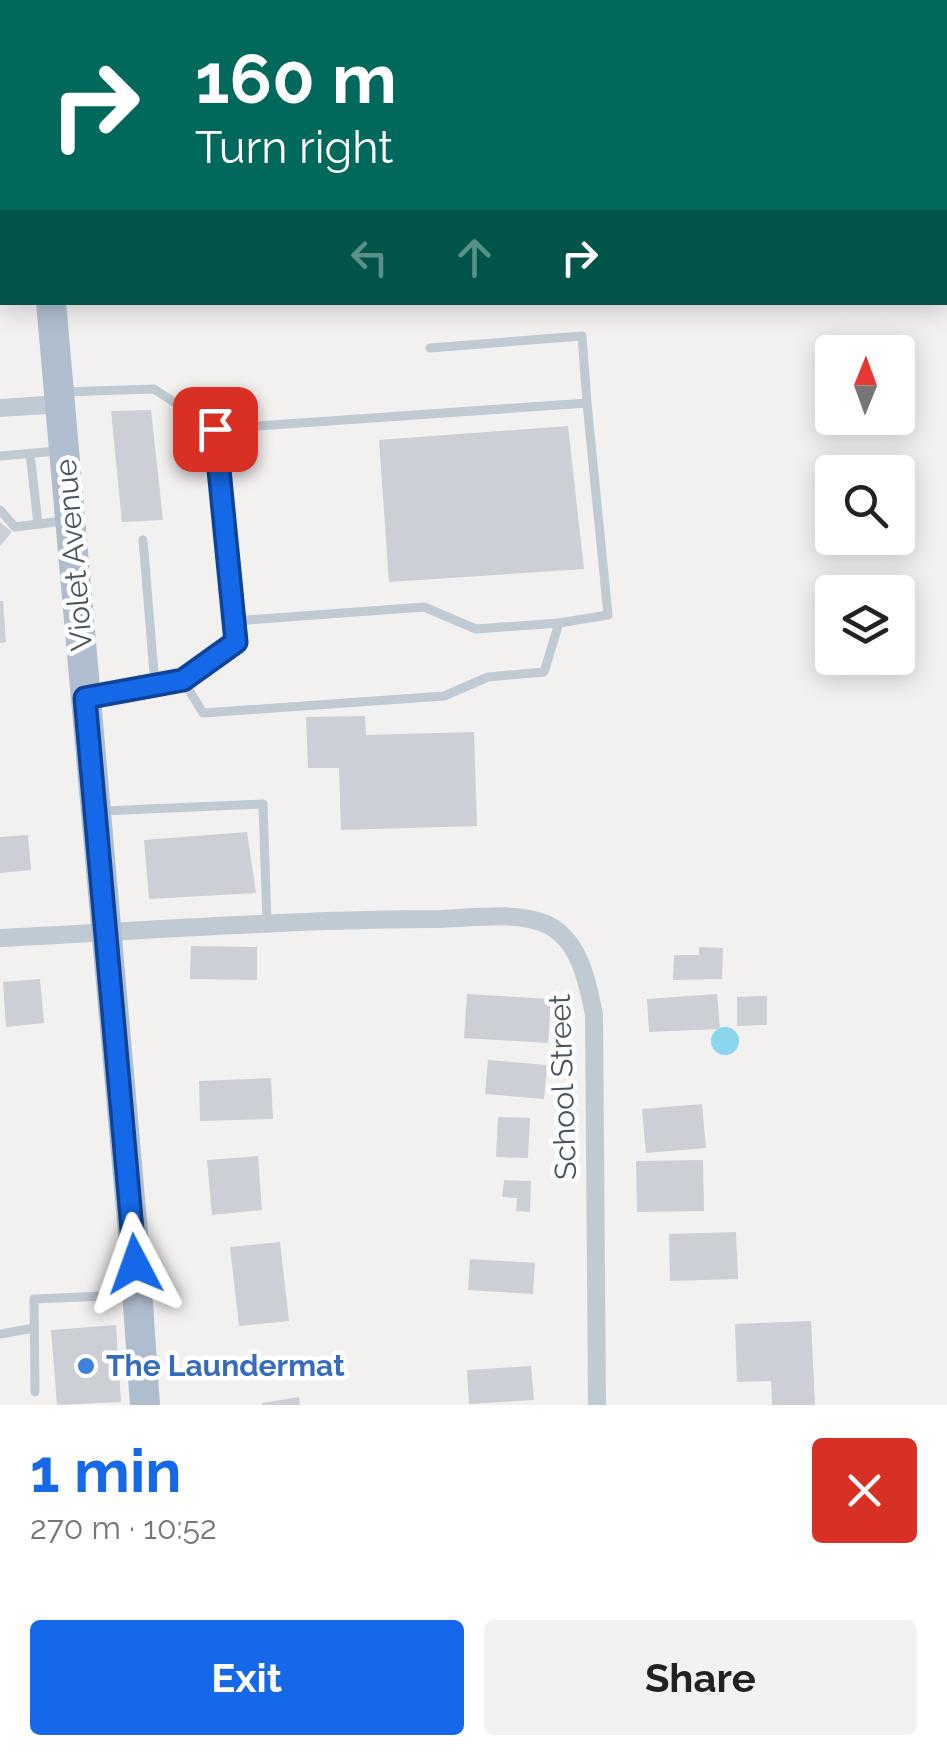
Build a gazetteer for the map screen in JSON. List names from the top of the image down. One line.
{"streets":{"main road":["Violet Avenue"],"street":["School Street"]},"crossings":[["Violet Avenue","School Street"]],"places":["The Laundermat"],"north":"top","page":{"turn":["160 m","Turn right"],"heading":["1 min","270 m · 10:52"],"buttons":["Exit","Share"]}}
